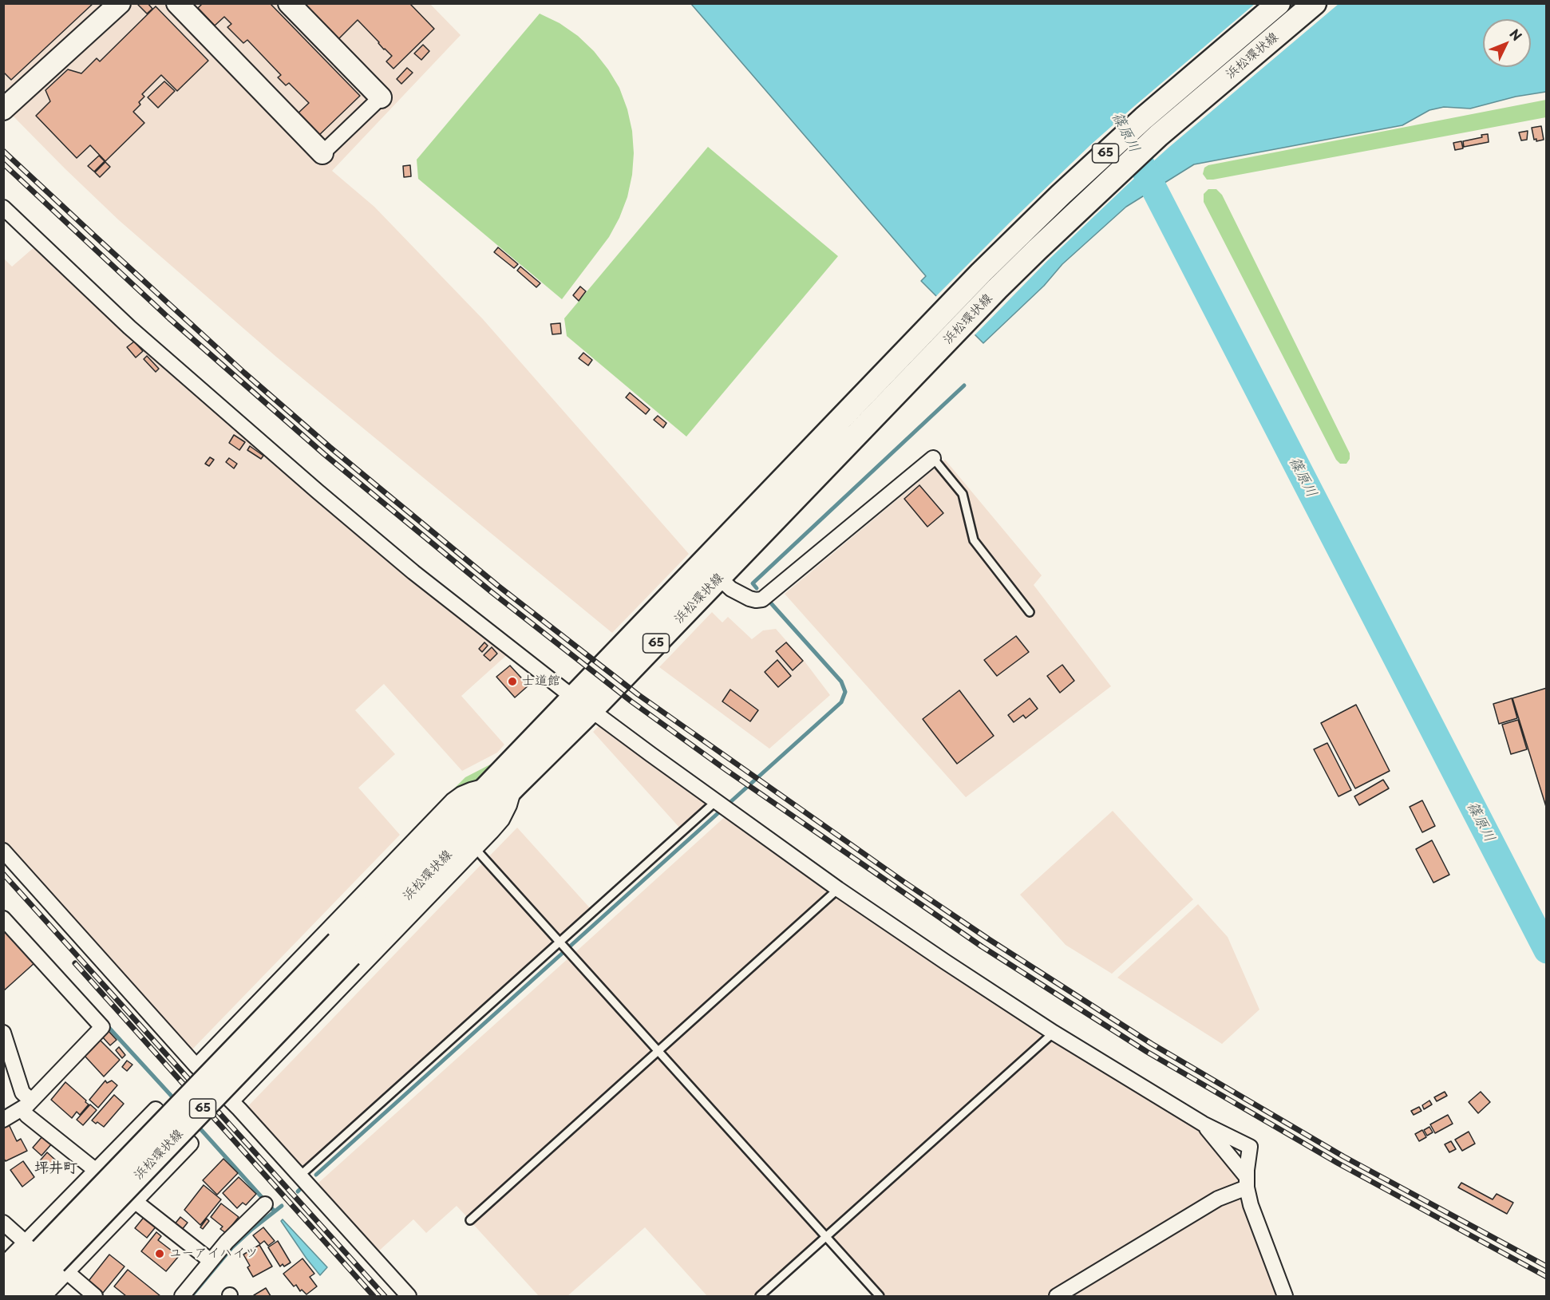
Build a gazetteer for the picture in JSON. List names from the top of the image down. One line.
{"streets":{"main road":["浜松環状線","65"]},"districts":["坪井町"],"water":["篠原川"],"places":["士道館","ユーアイハイツ"],"north":"top right"}
